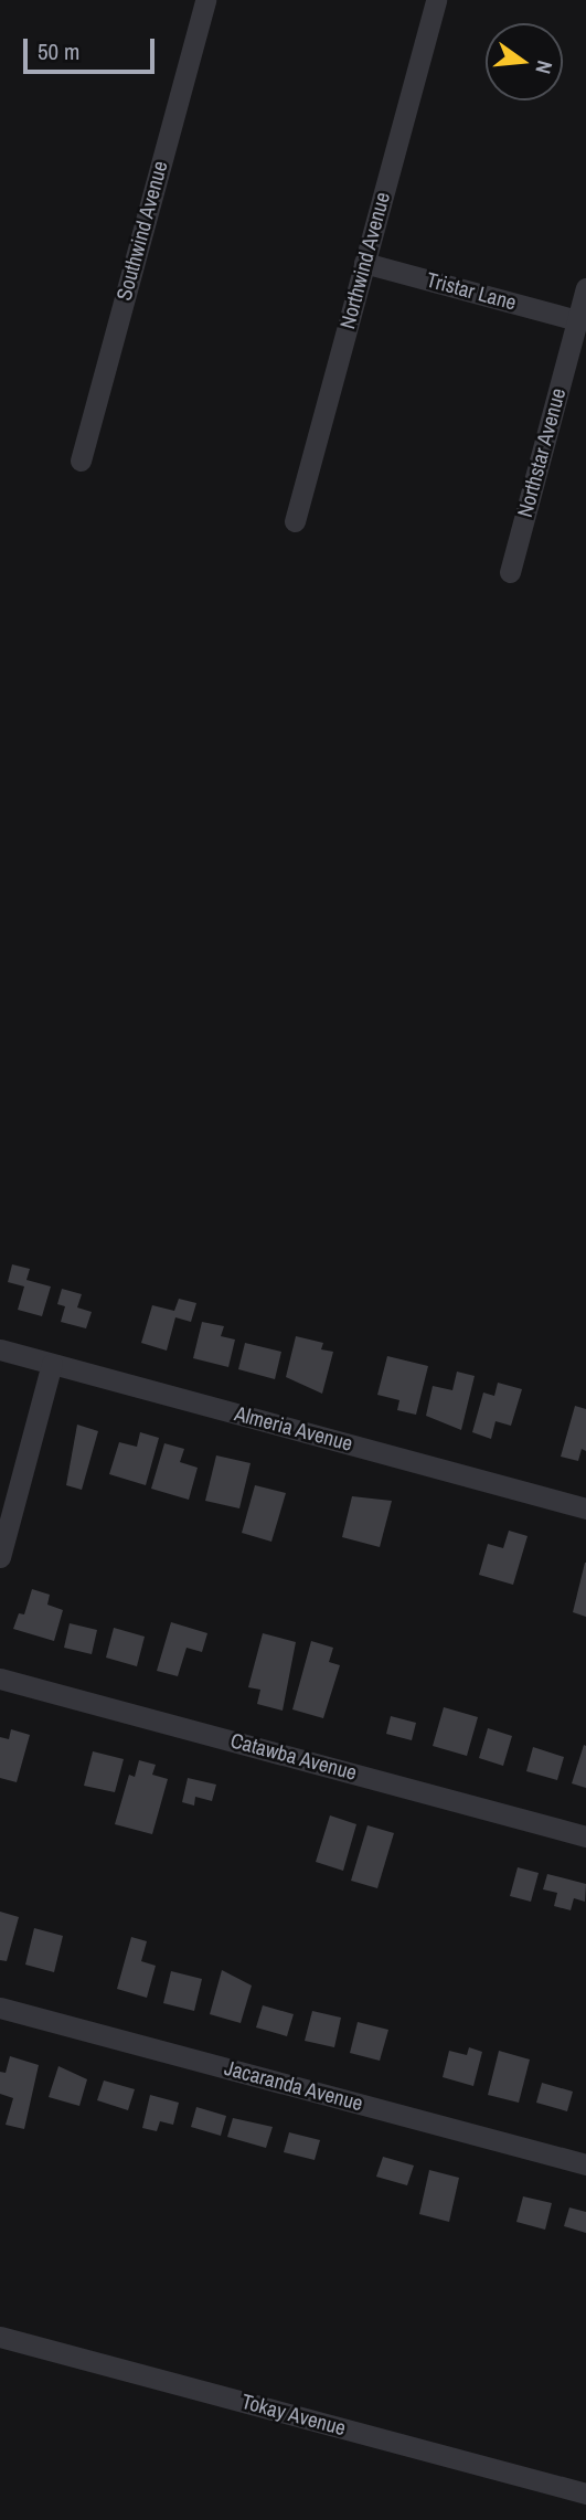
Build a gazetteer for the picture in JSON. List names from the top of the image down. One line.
{"streets":{"street":["Southwind Avenue","Northwind Avenue","Tristar Lane","Northstar Avenue","Almeria Avenue","Catawba Avenue","Jacaranda Avenue","Tokay Avenue"]},"crossings":[["Northwind Avenue","Tristar Lane"],["Tristar Lane","Northstar Avenue"]],"scale_bar":"50 m","north":"right"}
